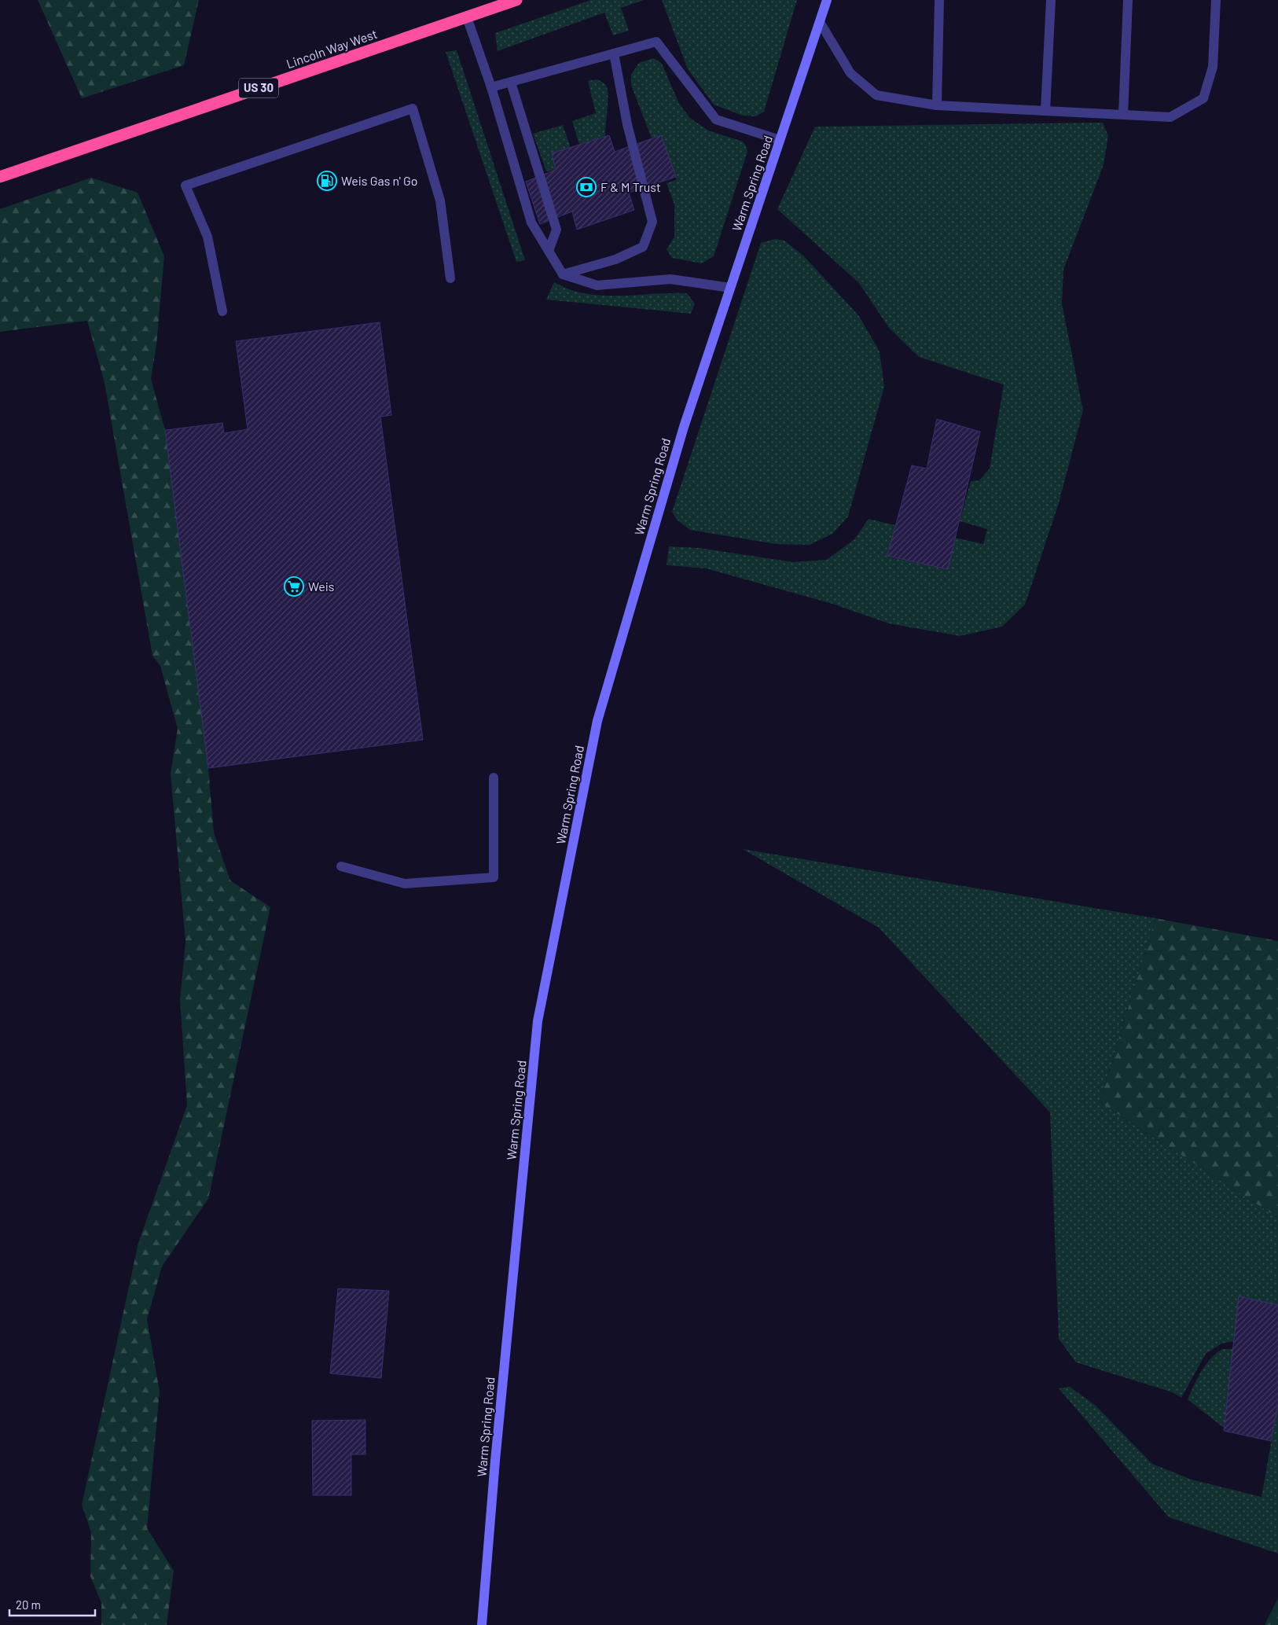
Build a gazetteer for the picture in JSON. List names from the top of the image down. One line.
{"streets":{"highway":["Lincoln Way West","US 30"],"main road":["Warm Spring Road"]},"places":{"fuel station":["Weis Gas n' Go"],"bank":["F & M Trust"],"supermarket":["Weis"]},"scale_bar":"20 m"}
